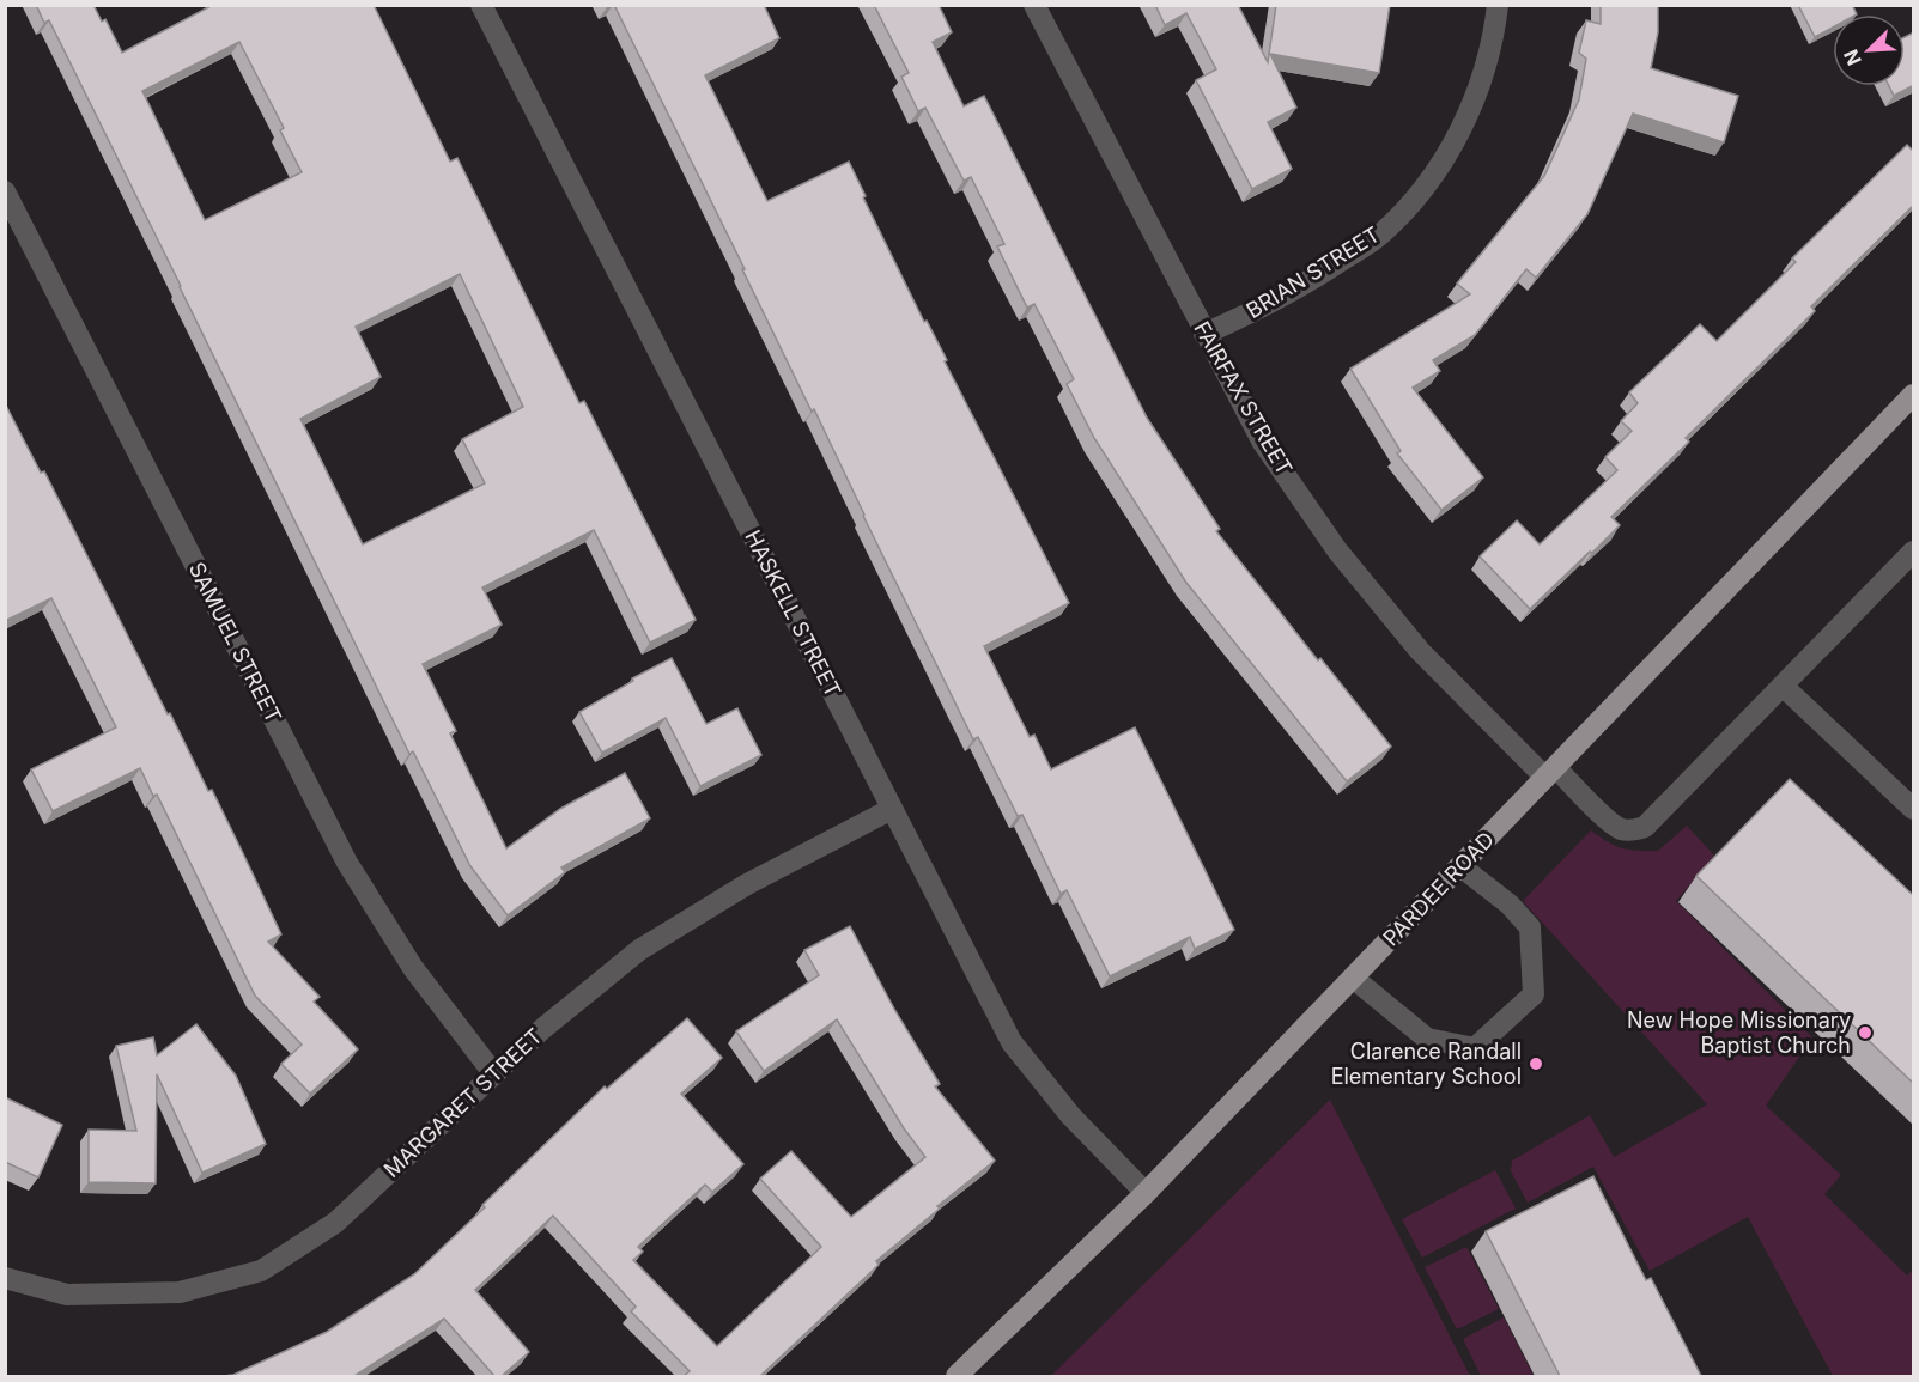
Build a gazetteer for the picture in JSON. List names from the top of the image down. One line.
{"streets":{"main road":["PARDEE ROAD"],"street":["BRIAN STREET","FAIRFAX STREET","HASKELL STREET","SAMUEL STREET","MARGARET STREET"]},"crossings":[["BRIAN STREET","FAIRFAX STREET"],["FAIRFAX STREET","PARDEE ROAD"],["HASKELL STREET","PARDEE ROAD"],["HASKELL STREET","MARGARET STREET"],["SAMUEL STREET","MARGARET STREET"]],"places":["New Hope Missionary Baptist Church","Clarence Randall Elementary School"],"north":"bottom left"}
